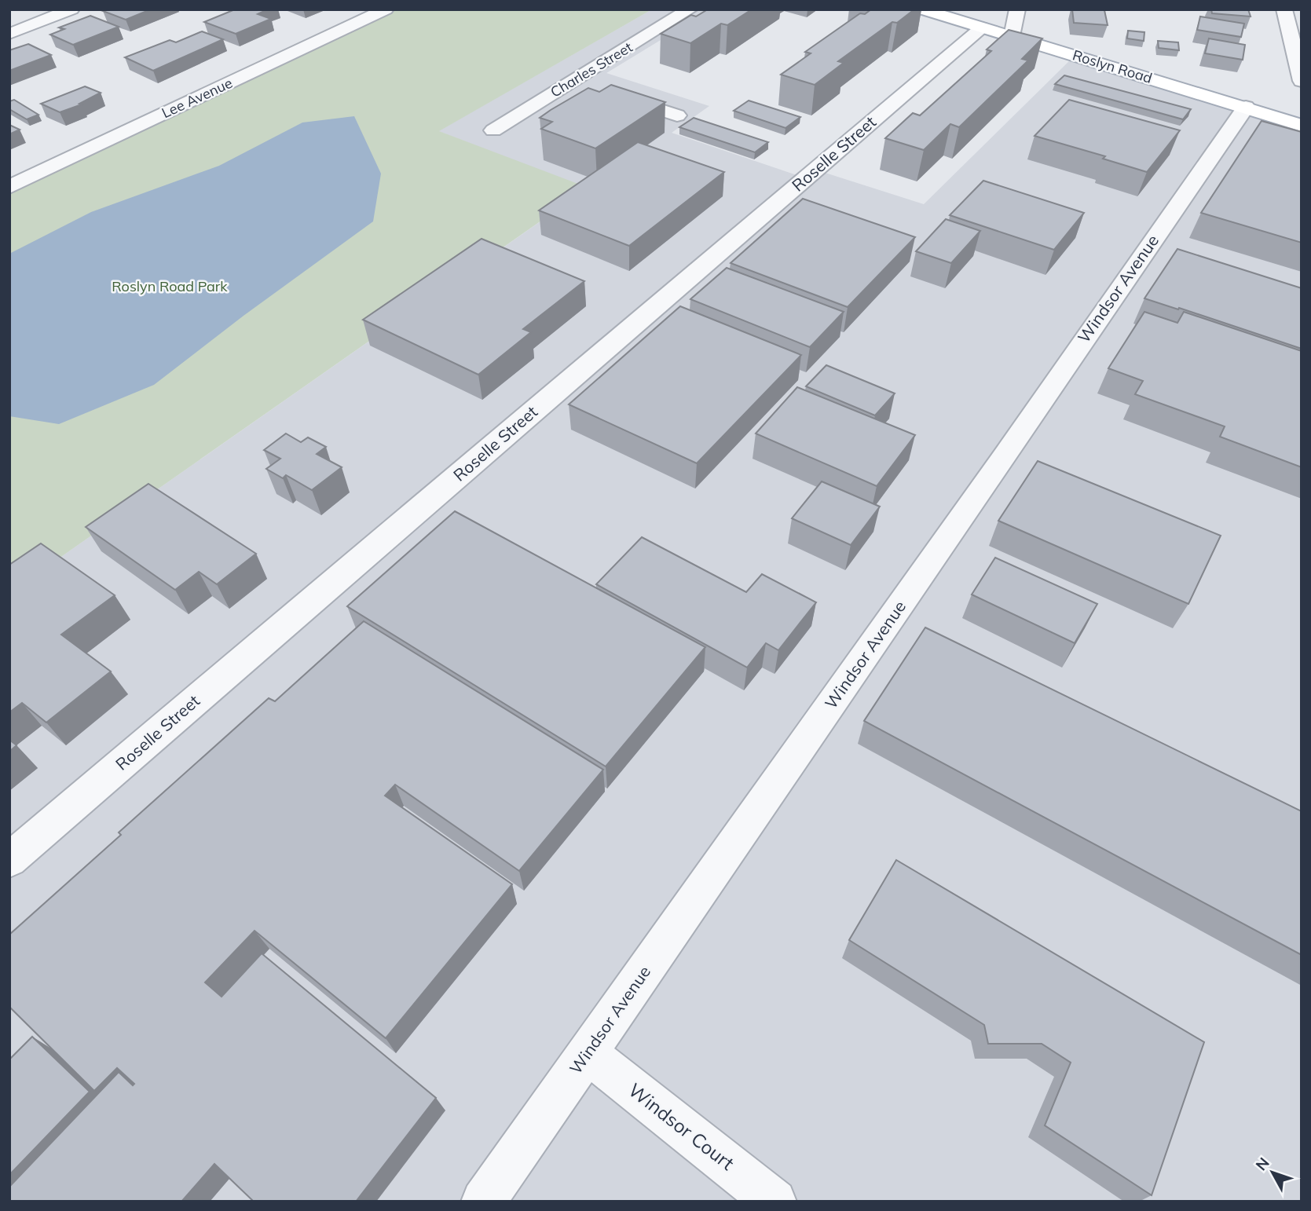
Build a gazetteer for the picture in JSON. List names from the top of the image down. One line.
{"streets":{"main road":["Roslyn Road"],"street":["Charles Street","Lee Avenue","Roselle Street","Windsor Avenue","Windsor Court"]},"crossings":[["Roslyn Road","Roselle Street"],["Roslyn Road","Windsor Avenue"],["Windsor Avenue","Windsor Court"]],"parks":["Roslyn Road Park"],"north":"top left"}
